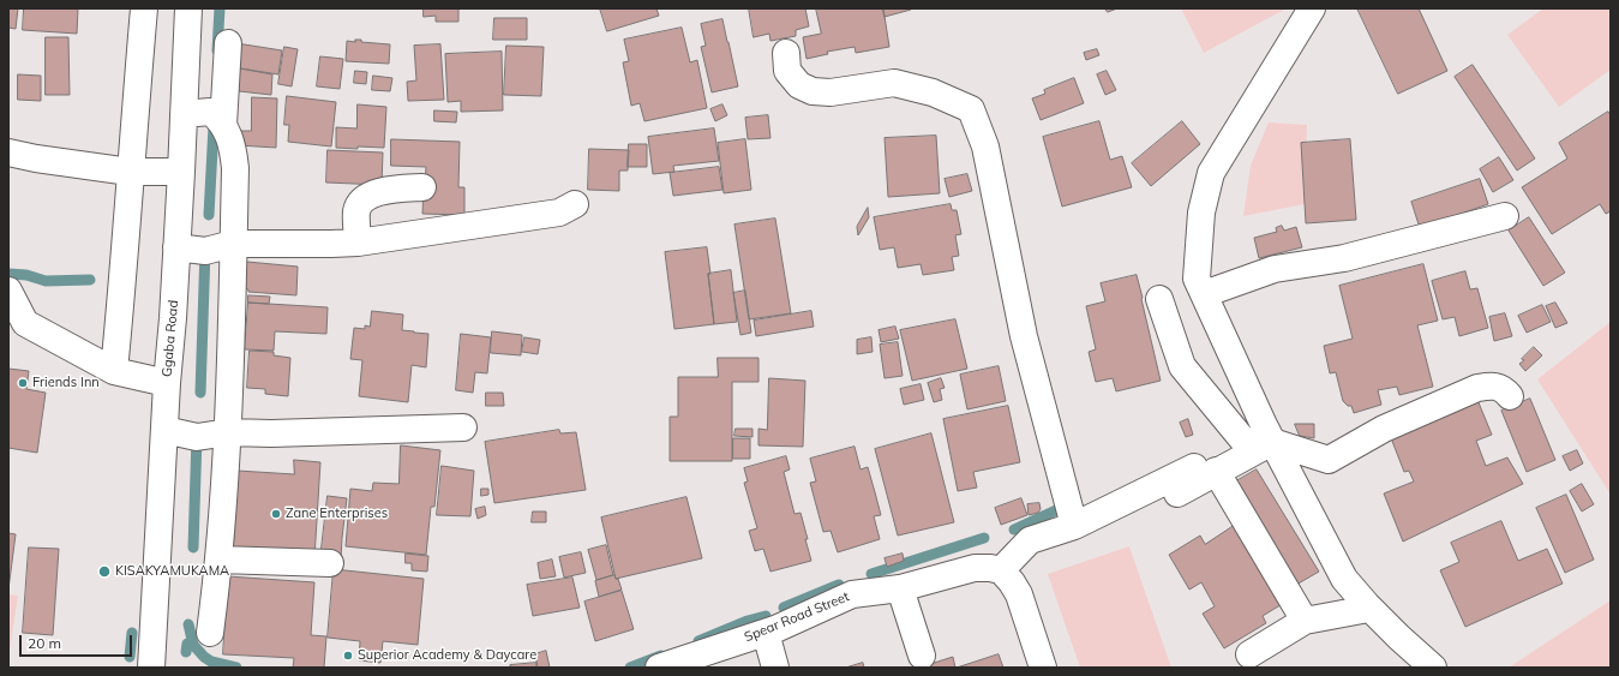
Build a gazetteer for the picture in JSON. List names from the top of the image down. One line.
{"streets":{"street":["Ggaba Road","Spear Road Street"]},"places":["Friends Inn","Zane Enterprises","KISAKYAMUKAMA","Superior Academy & Daycare"],"scale_bar":"20 m"}
